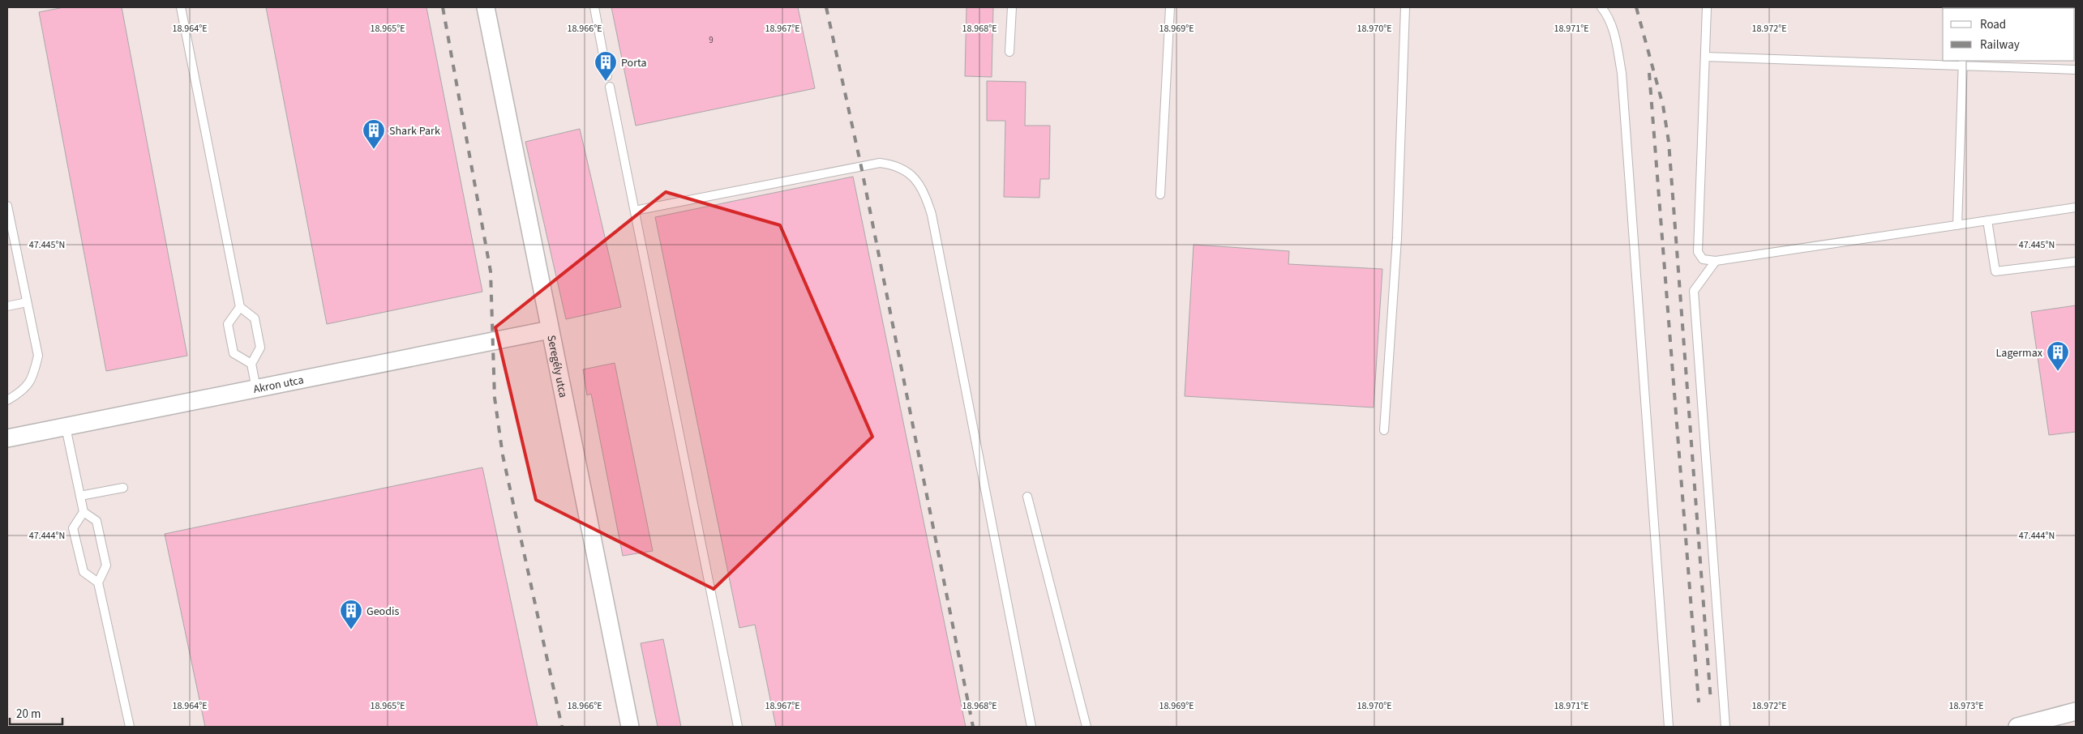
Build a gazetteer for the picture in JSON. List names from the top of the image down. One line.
{"streets":{"street":["Seregély utca","Akron utca"]},"crossings":[["Seregély utca","Akron utca"]],"places":{"building":["Porta","Shark Park","Lagermax","Geodis"]},"house_numbers":["9"],"legend":["Road","Railway"],"scale_bar":"20 m","coordinates":["18.964°E","18.965°E","18.966°E","18.967°E","18.968°E","18.969°E","18.970°E","18.971°E","18.972°E","47.445°N","47.444°N","18.973°E"]}
